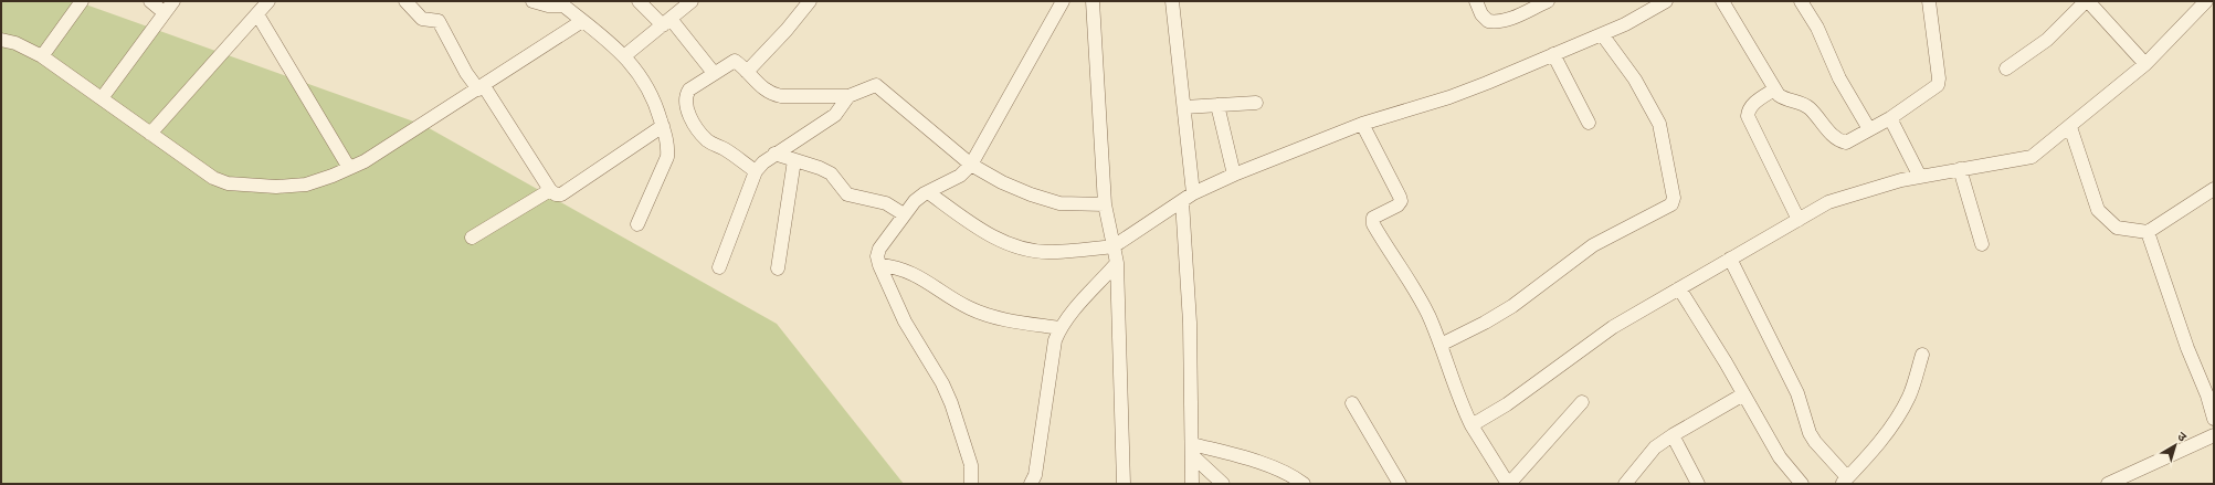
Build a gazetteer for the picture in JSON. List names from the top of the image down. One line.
{"north":"top right"}
